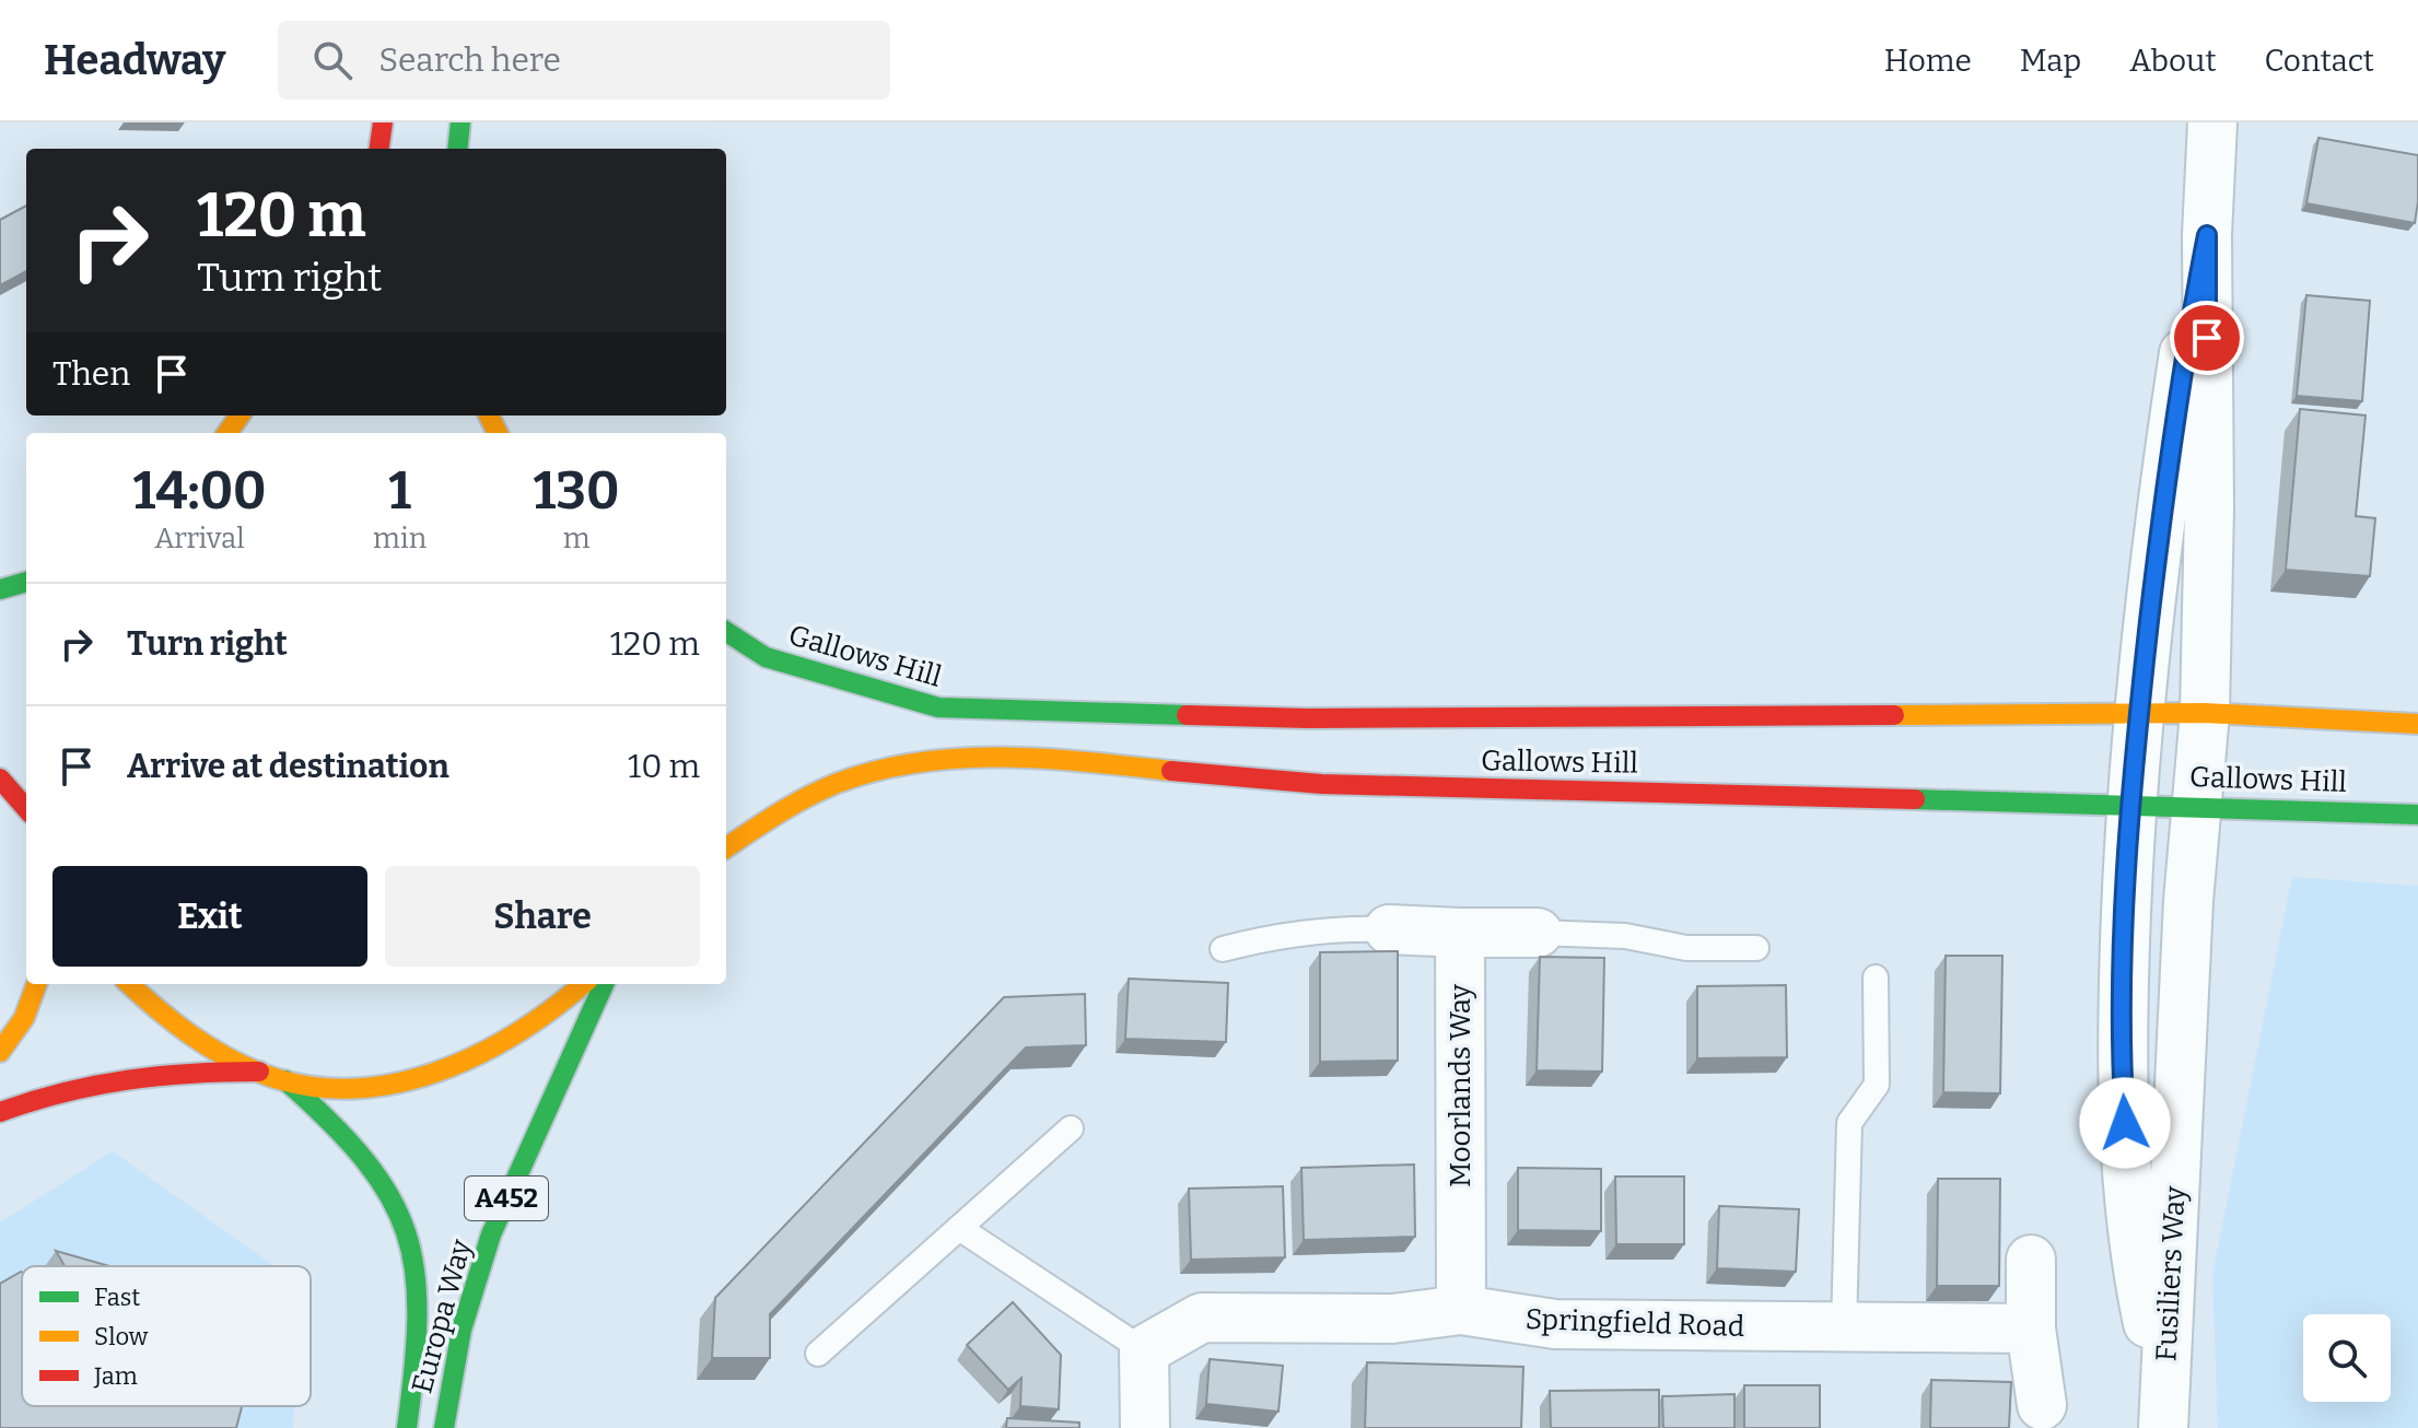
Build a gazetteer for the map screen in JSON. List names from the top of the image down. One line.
{"streets":{"main road":["Gallows Hill","A452","Europa Way"],"street":["Moorlands Way","Fusiliers Way","Springfield Road"]},"crossings":[["Gallows Hill","Fusiliers Way"],["Moorlands Way","Springfield Road"]],"legend":["Fast","Slow","Jam"],"page":{"header":"Headway","search":"Search here","nav":["Home","Map","About","Contact"],"turn":["120 m","Turn right"],"then":"Then","eta":["14:00","Arrival","1","min","130","m"],"list":[{"name":"Turn right","value":"120 m"},{"name":"Arrive at destination","value":"10 m"}],"buttons":["Exit","Share"]}}
